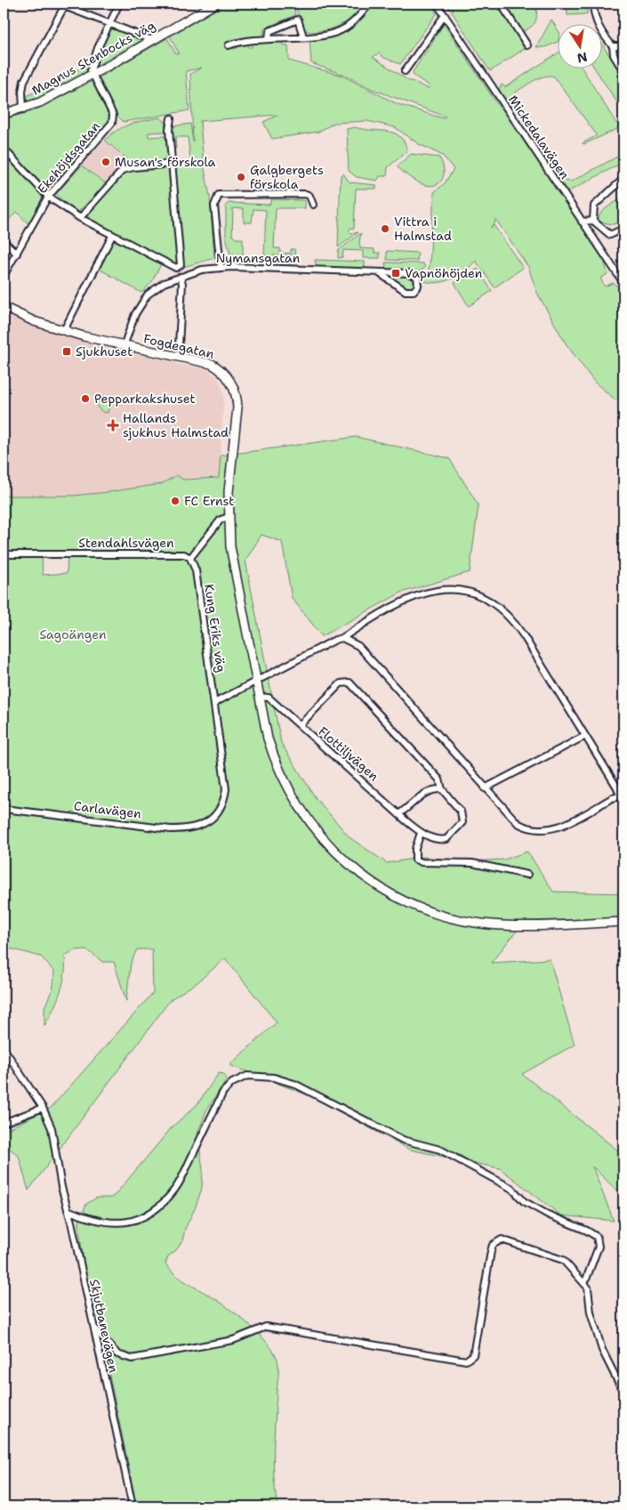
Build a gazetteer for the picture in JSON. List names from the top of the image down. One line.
{"streets":{"street":["Magnus Stenbocks väg","Mickedalavägen","Ekehöjdsgatan","Nymansgatan","Fogdegatan","Stendahlsvägen","Kung Eriks väg","Flottiljvägen","Carlavägen","Skjutbanevägen"]},"crossings":[["Magnus Stenbocks väg","Ekehöjdsgatan"],["Nymansgatan","Fogdegatan"],["Fogdegatan","Stendahlsvägen"],["Fogdegatan","Flottiljvägen"],["Stendahlsvägen","Kung Eriks väg"],["Kung Eriks väg","Carlavägen"]],"parks":["Sagoängen"],"places":{"other":["Musan's förskola","Galgbergets förskola","Vittra i Halmstad","Pepparkakshuset","FC Ernst"],"transit":["Vapnöhöjden","Sjukhuset"],"health":["Hallands sjukhus Halmstad"]},"north":"bottom"}
